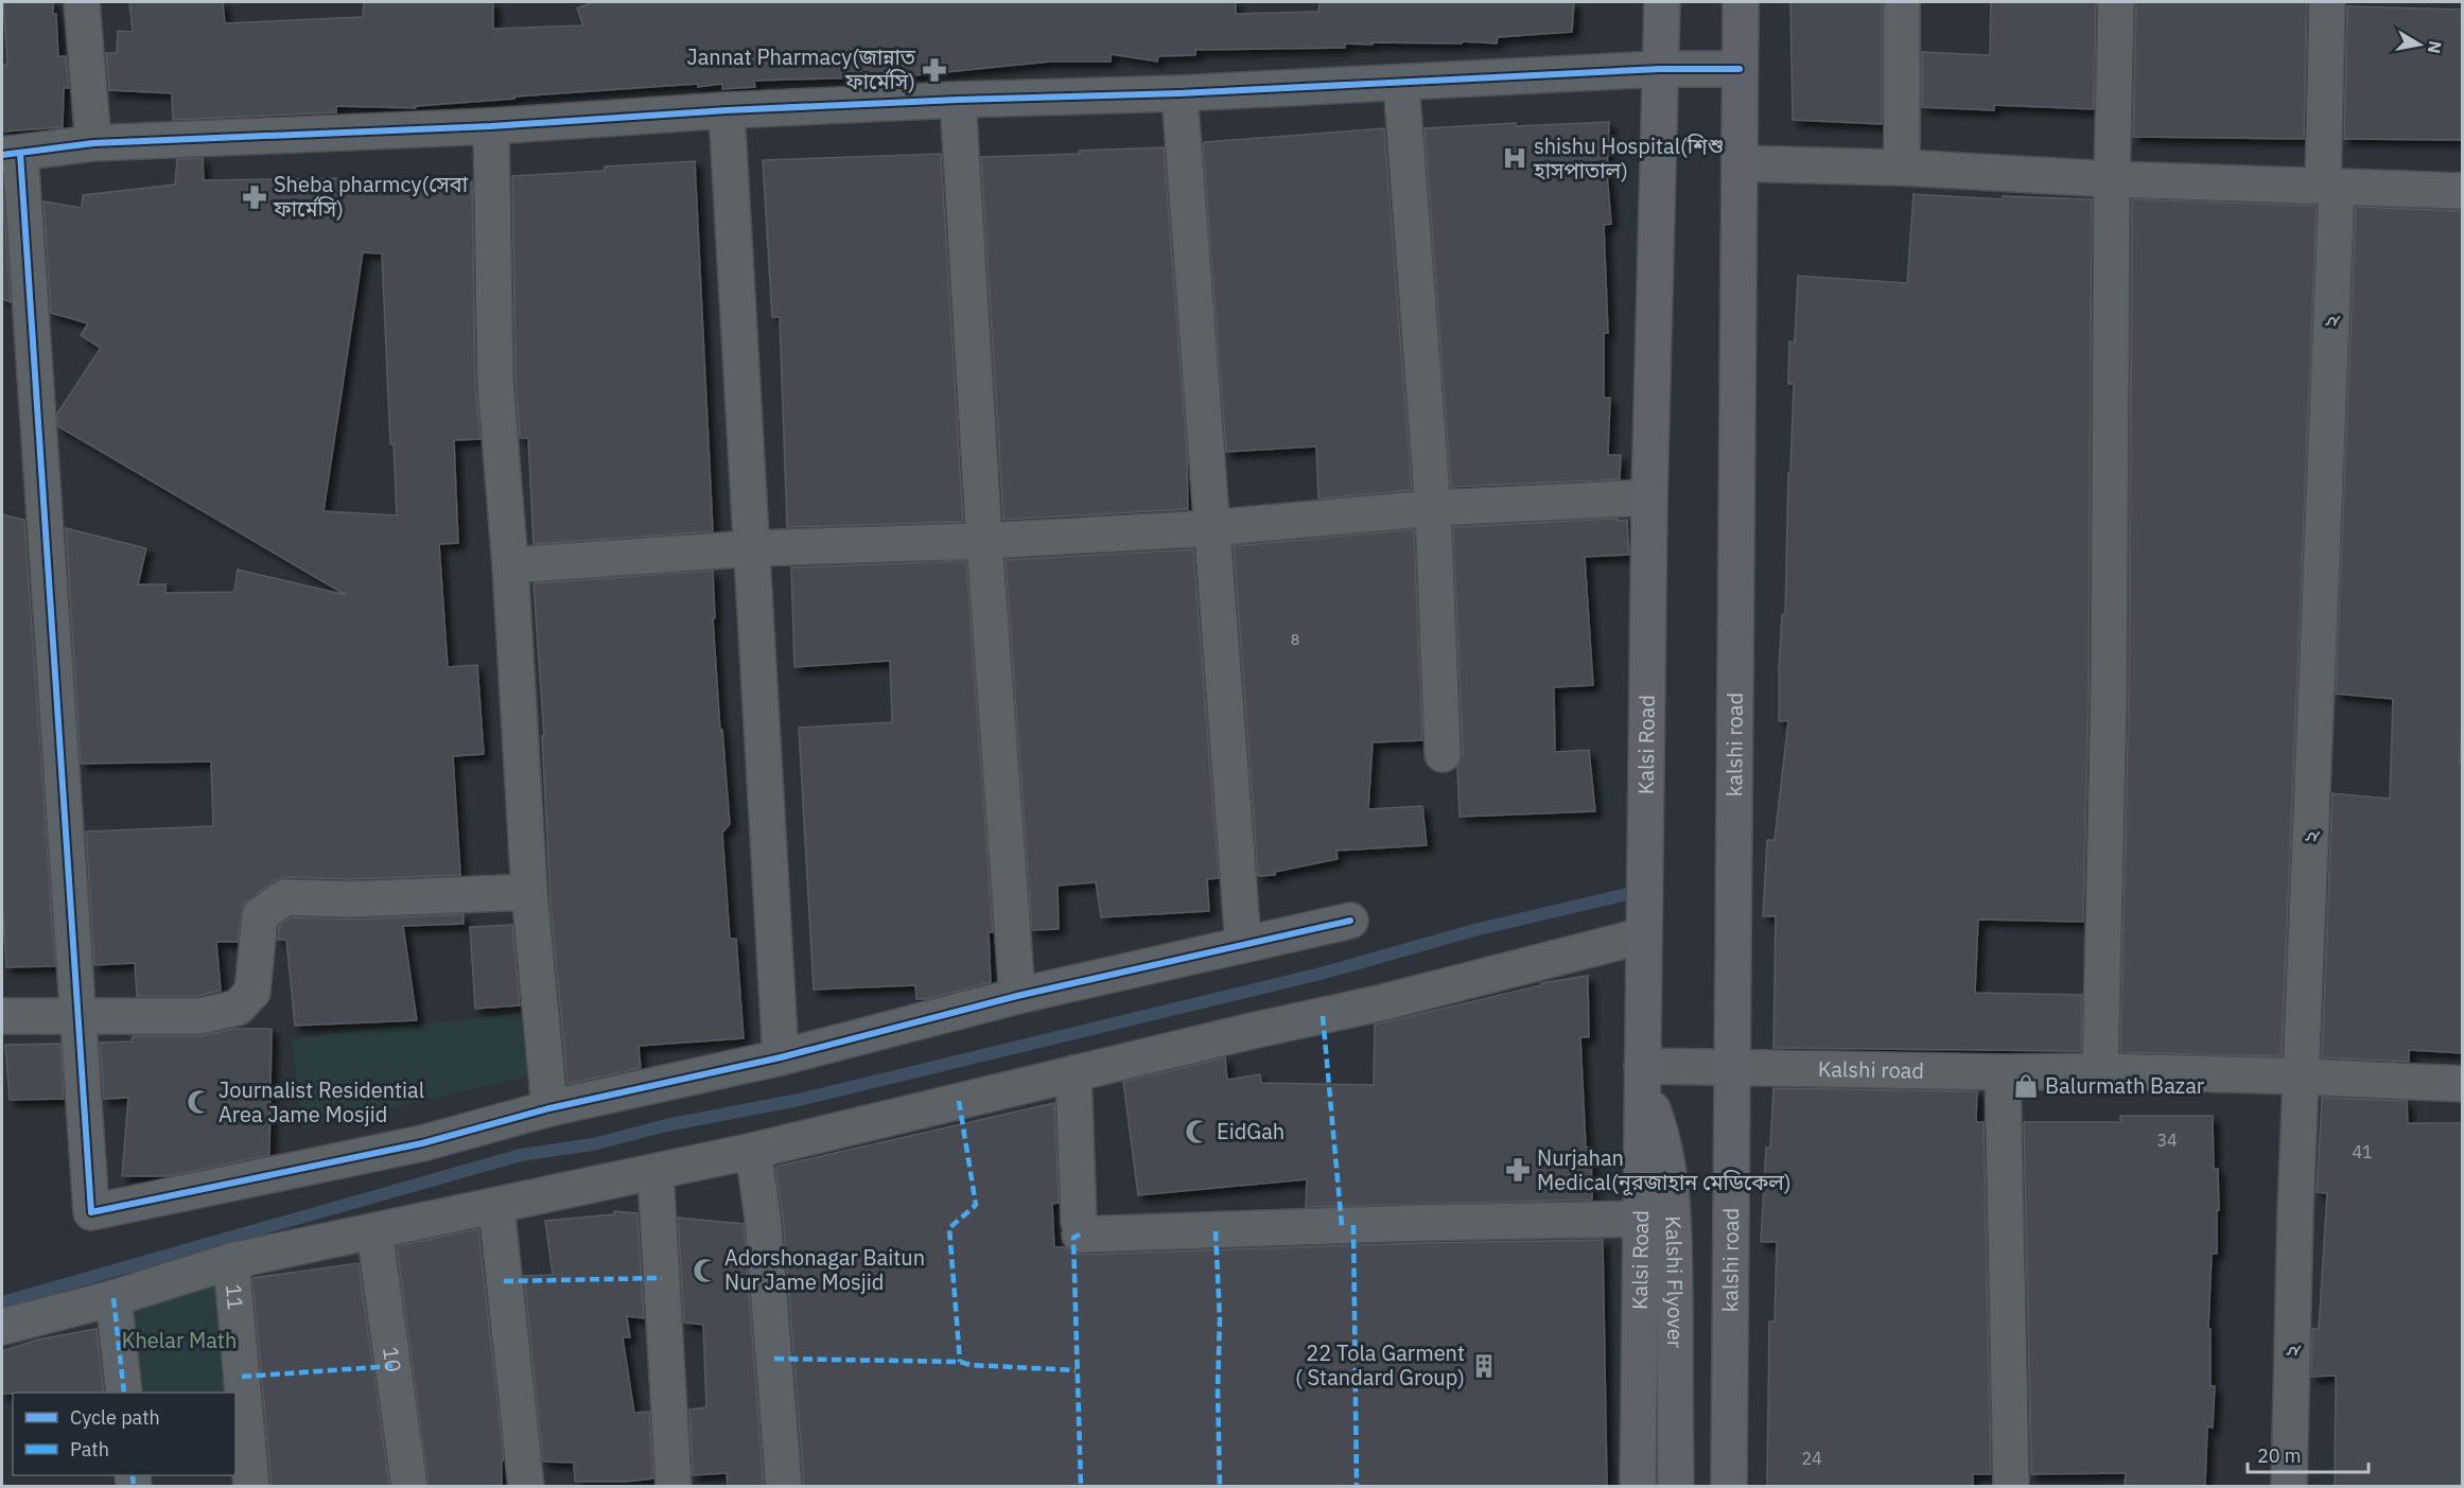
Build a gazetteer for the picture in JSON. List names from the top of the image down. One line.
{"streets":{"main road":["Kalsi Road","kalshi road","Kalshi Flyover"],"street":["২","Kalshi road","11","10"]},"crossings":[["২","Kalshi road"],["Kalsi Road","Kalshi road"],["Kalsi Road","Kalshi Flyover"],["kalshi road","Kalshi road"],["Kalshi road","Kalshi Flyover"]],"parks":["Khelar Math"],"places":{"pharmacy":["Jannat Pharmacy(জান্নাত ফার্মেসি)","Sheba pharmcy(সেবা ফার্মেসি)","Nurjahan Medical(নূরজাহান মেডিকেল)"],"hospital":["shishu Hospital(শিশু হাসপাতাল)"],"shop":["Balurmath Bazar"],"mosque":["Journalist Residential Area Jame Mosjid","EidGah","Adorshonagar Baitun Nur Jame Mosjid"],"building":["22 Tola Garment ( Standard Group)"]},"house_numbers":["৪","34","41","24"],"legend":["Cycle path","Path"],"scale_bar":"20 m","north":"right"}
